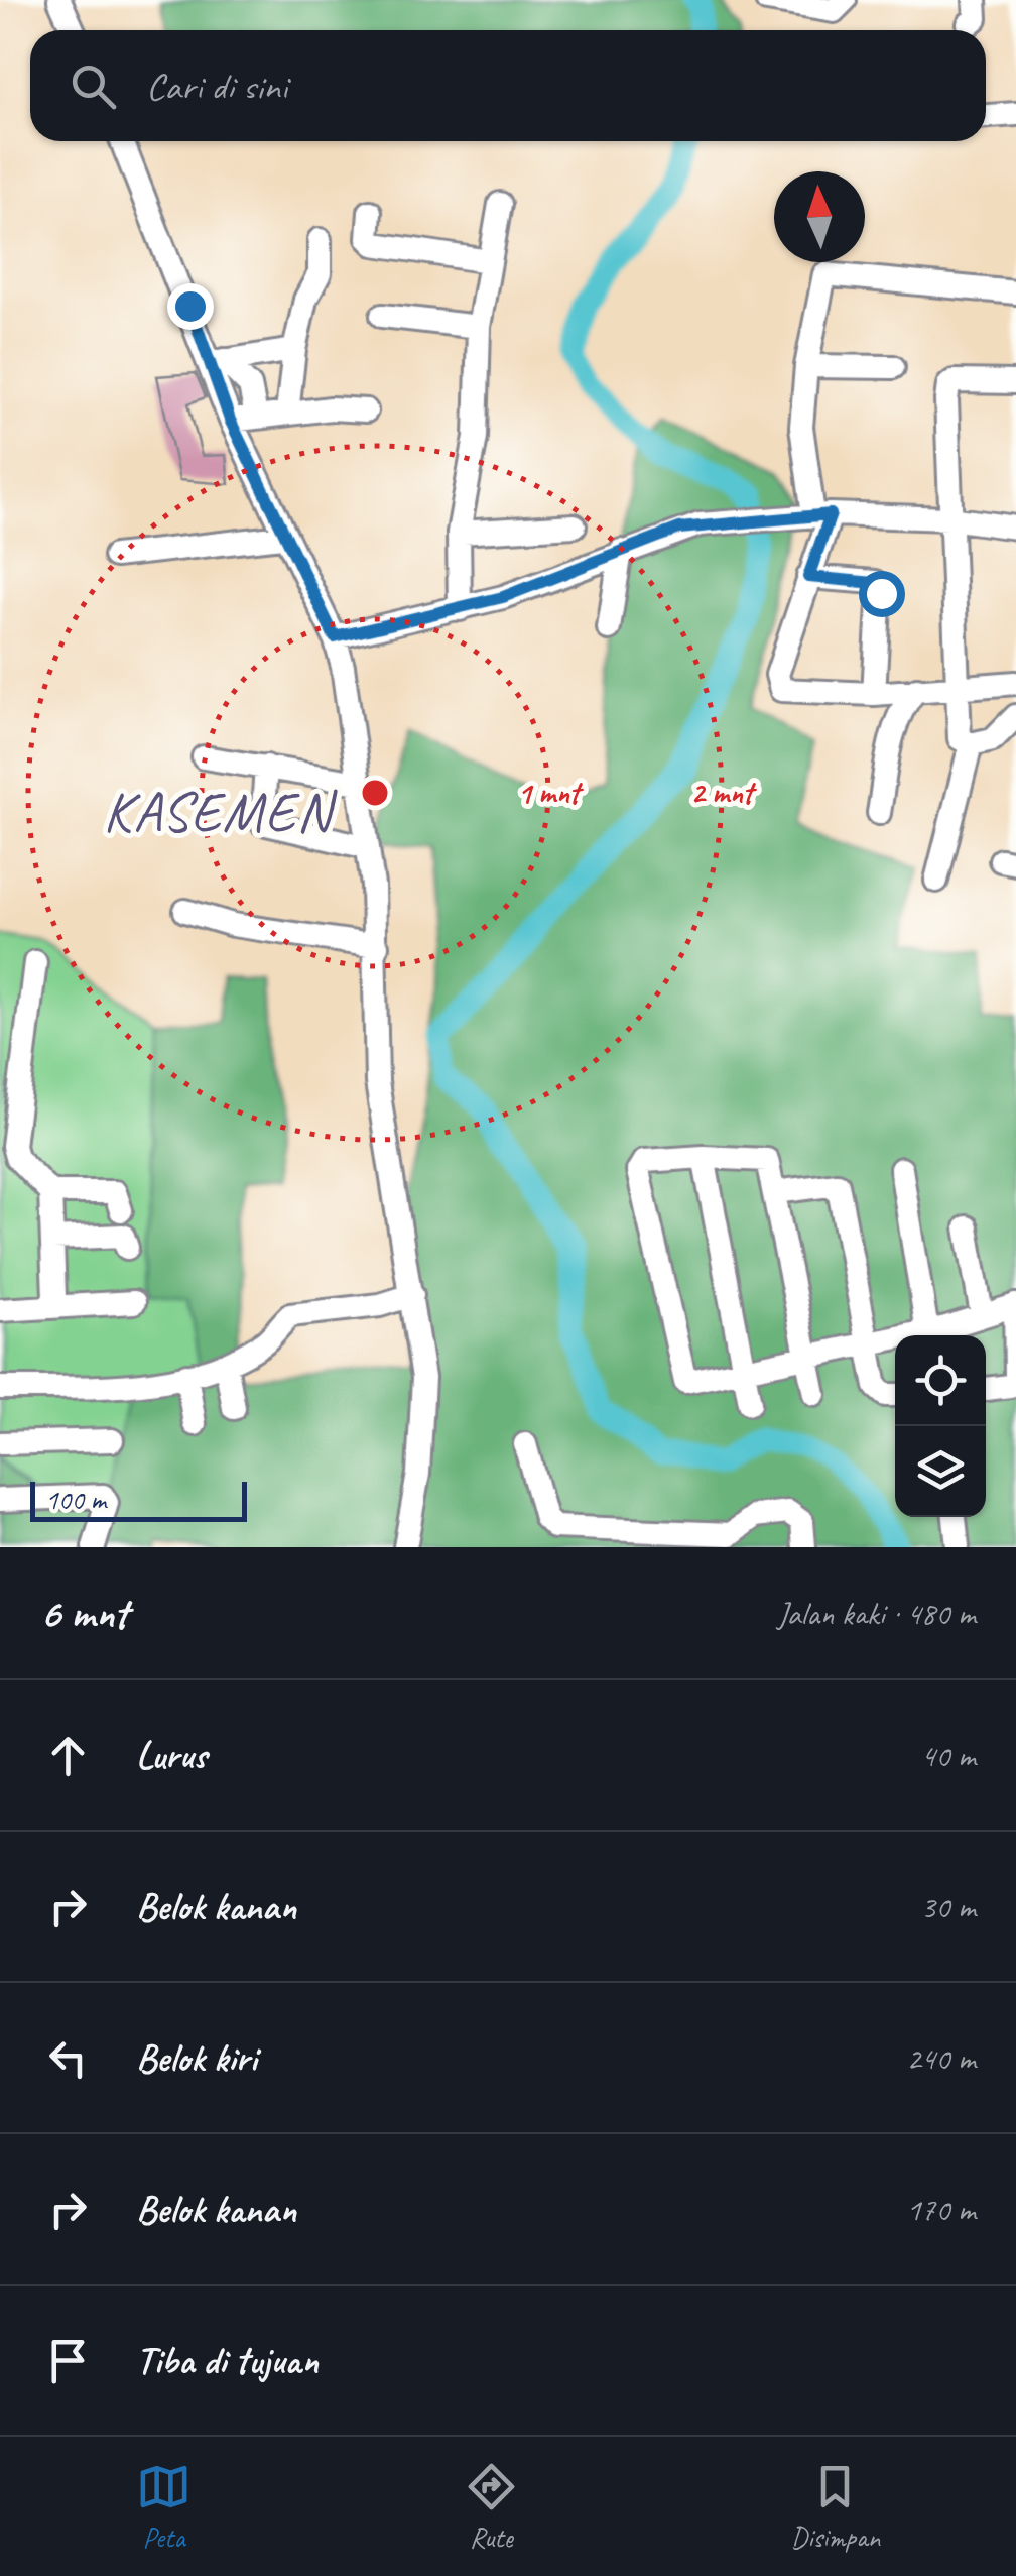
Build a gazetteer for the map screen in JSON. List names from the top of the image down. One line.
{"districts":["KASEMEN"],"scale_bar":"100 m","north":"top","page":{"search":"Cari di sini","scale":"100 m","heading":["6 mnt","Jalan kaki · 480 m"],"list":[["Lurus","40 m"],["Belok kanan","30 m"],["Belok kiri","240 m"],["Belok kanan","170 m"],"Tiba di tujuan"],"nav":["Peta","Rute","Disimpan"]},"rings":["1 mnt","2 mnt"]}
